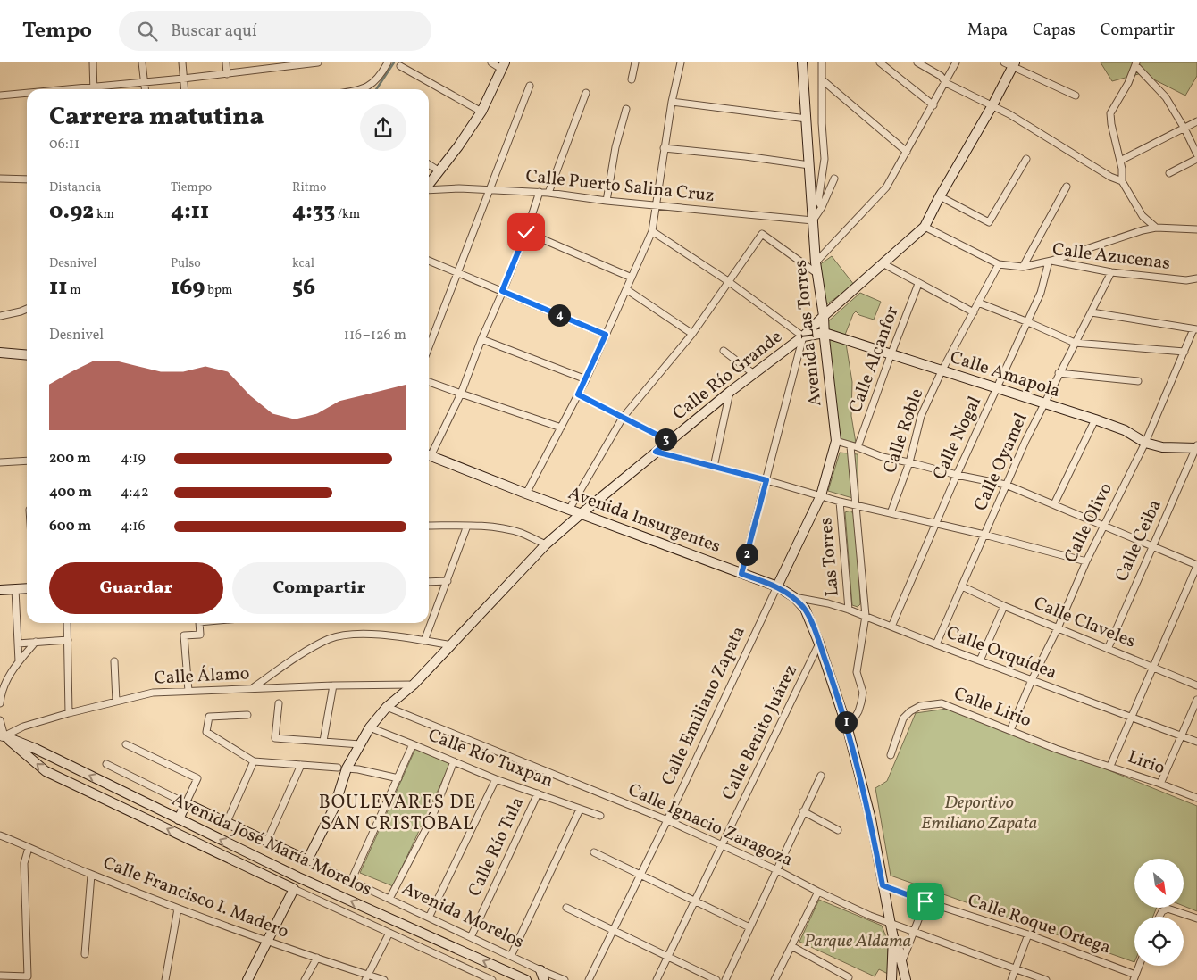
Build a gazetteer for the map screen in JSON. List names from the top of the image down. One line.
{"streets":{"main road":["Avenida Las Torres","Calle Amapola","Calle Río Grande","Avenida Insurgentes","Calle Emiliano Zapata","Avenida José María Morelos","Avenida Morelos"],"street":["Calle Puerto Salina Cruz","Calle Azucenas","Calle Alcanfor","Calle Roble","Calle Nogal","Calle Oyamel","Calle Olivo","Calle Ceiba","Las Torres","Calle Claveles","Calle Orquídea","Calle Álamo","Calle Lirio","Calle Benito Juárez","Calle Río Tuxpan","Lirio","Calle Ignacio Zaragoza","Calle Río Tula","Calle Francisco I. Madero","Calle Roque Ortega"]},"crossings":[["Calle Puerto Salina Cruz","Avenida Las Torres"],["Calle Azucenas","Calle Río Grande"],["Calle Azucenas","Calle Roble"],["Calle Azucenas","Calle Nogal"],["Calle Azucenas","Calle Oyamel"],["Avenida Las Torres","Calle Amapola"],["Avenida Las Torres","Calle Río Grande"],["Avenida Las Torres","Calle Emiliano Zapata"],["Calle Alcanfor","Calle Amapola"],["Calle Amapola","Calle Río Grande"],["Calle Amapola","Calle Roble"],["Calle Amapola","Calle Nogal"],["Calle Amapola","Calle Oyamel"],["Calle Amapola","Calle Olivo"],["Calle Amapola","Calle Ceiba"],["Calle Río Grande","Avenida Insurgentes"],["Calle Río Grande","Calle Álamo"],["Calle Río Grande","Calle Río Tuxpan"],["Calle Río Grande","Calle Ignacio Zaragoza"],["Calle Río Grande","Avenida Morelos"],["Calle Nogal","Calle Orquídea"],["Calle Oyamel","Calle Claveles"],["Calle Oyamel","Calle Orquídea"],["Avenida Insurgentes","Calle Orquídea"],["Avenida Insurgentes","Calle Emiliano Zapata"],["Avenida Insurgentes","Calle Benito Juárez"],["Avenida Insurgentes","Calle Ignacio Zaragoza"],["Avenida Insurgentes","Calle Roque Ortega"],["Calle Olivo","Calle Claveles"],["Calle Olivo","Calle Orquídea"],["Calle Olivo","Calle Lirio"],["Calle Ceiba","Calle Claveles"],["Las Torres","Calle Orquídea"],["Calle Álamo","Avenida José María Morelos"],["Calle Emiliano Zapata","Calle Ignacio Zaragoza"],["Calle Lirio","Lirio"],["Calle Benito Juárez","Calle Ignacio Zaragoza"],["Calle Río Tuxpan","Calle Río Tula"],["Calle Río Tula","Avenida Morelos"]],"one_way":["Avenida José María Morelos"],"districts":["BOULEVARES DE SAN CRISTÓBAL"],"parks":["Deportivo Emiliano Zapata","Parque Aldama"],"north":"bottom right","page":{"header":"Tempo","search":"Buscar aquí","nav":["Mapa","Capas","Compartir"],"heading":["Carrera matutina","06:11"],"stats":[["Distancia","0.92 km"],["Tiempo","4:11"],["Ritmo","4:33 /km"],["Desnivel","11 m"],["Pulso","169 bpm"],["kcal","56"]],"pins":["4","3","2","1"],"chart":["Desnivel","116–126 m"],"list":[{"name":"200 m","note":"4:19"},{"name":"400 m","note":"4:42"},{"name":"600 m","note":"4:16"}],"buttons":["Guardar","Compartir"]}}
